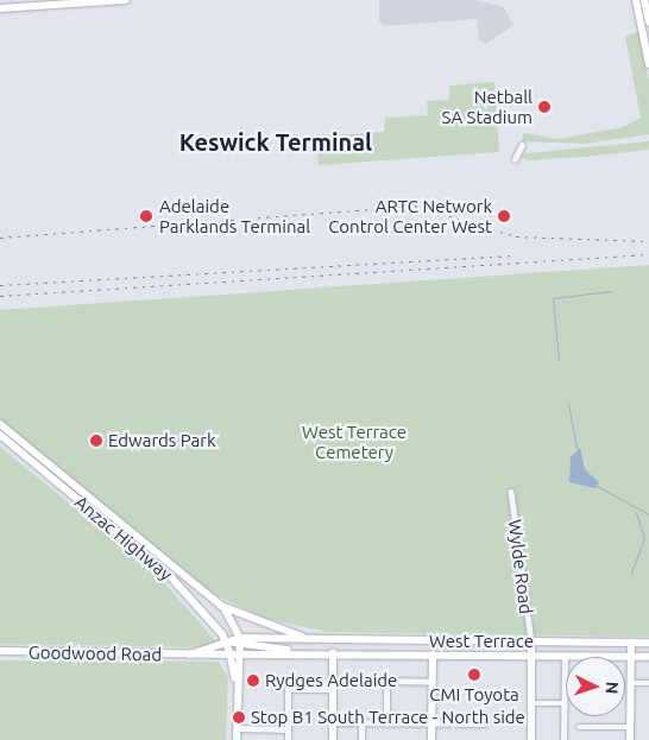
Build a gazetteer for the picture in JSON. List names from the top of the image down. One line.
{"streets":{"main road":["Anzac Highway","West Terrace","Goodwood Road"],"street":["Wylde Road"]},"crossings":[["Anzac Highway","West Terrace"],["Anzac Highway","Goodwood Road"],["Wylde Road","West Terrace"],["West Terrace","Goodwood Road"]],"districts":["Keswick Terminal"],"parks":["West Terrace Cemetery"],"places":["Netball SA Stadium","Adelaide Parklands Terminal","ARTC Network Control Center West","Edwards Park","CMI Toyota","Rydges Adelaide","Stop B1 South Terrace - North side"],"north":"right"}
